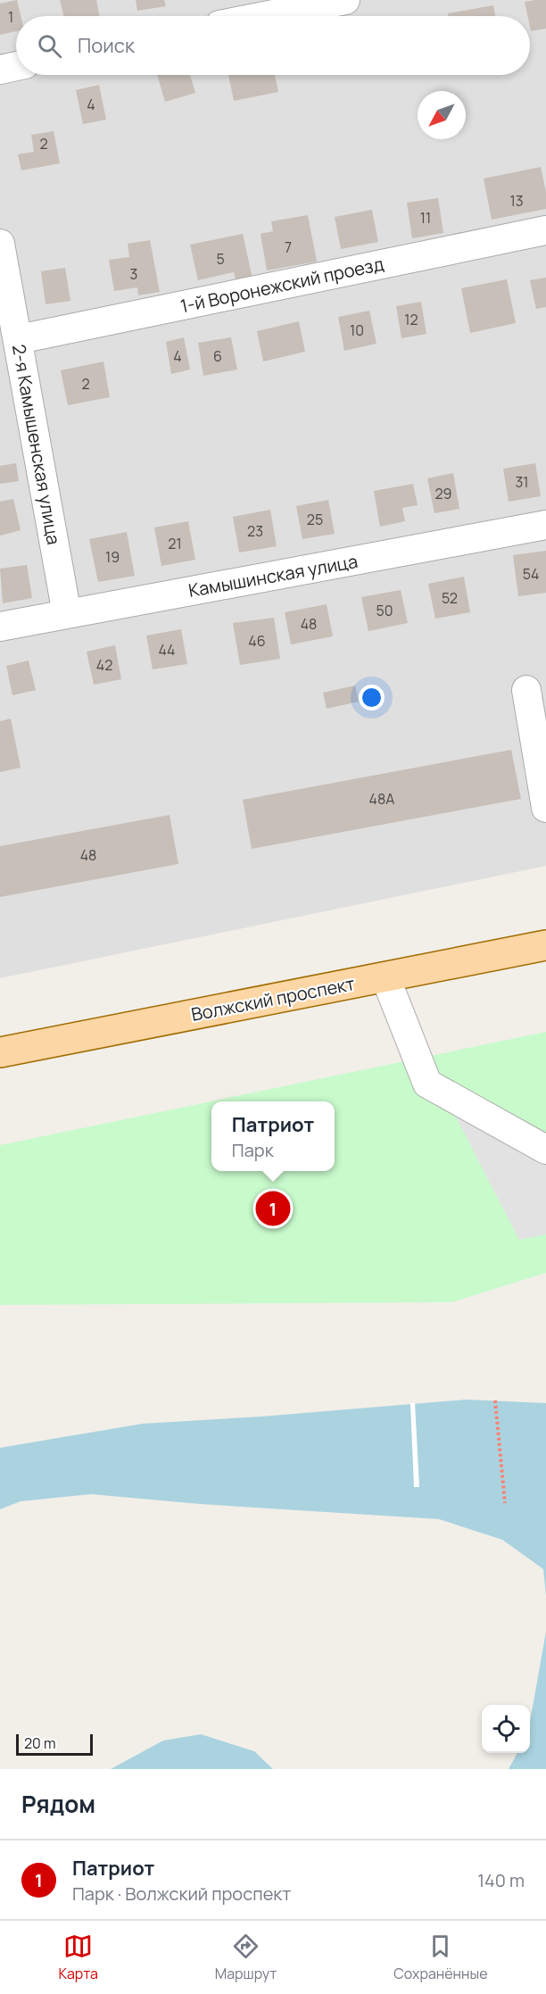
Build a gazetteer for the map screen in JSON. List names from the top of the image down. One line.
{"streets":{"main road":["Волжский проспект"],"street":["1-й Воронежский проезд","2-я Камышенская улица","Камышинская улица"]},"crossings":[["1-й Воронежский проезд","2-я Камышенская улица"],["2-я Камышенская улица","Камышинская улица"]],"house_numbers":["1","4","2","13","11","7","5","3","12","10","4","6","2","31","29","25","23","21","19","54","52","50","48","46","44","42","48А","48"],"scale_bar":"20 m","north":"bottom left","page":{"search":"Поиск","popup":["Патриот","Парк"],"pins":"1","scale":"20 m","heading":"Рядом","list":[{"mark":"1","name":"Патриот","note":"Парк · Волжский проспект","value":"140 m"}],"nav":["Карта","Маршрут","Сохранённые"]}}
